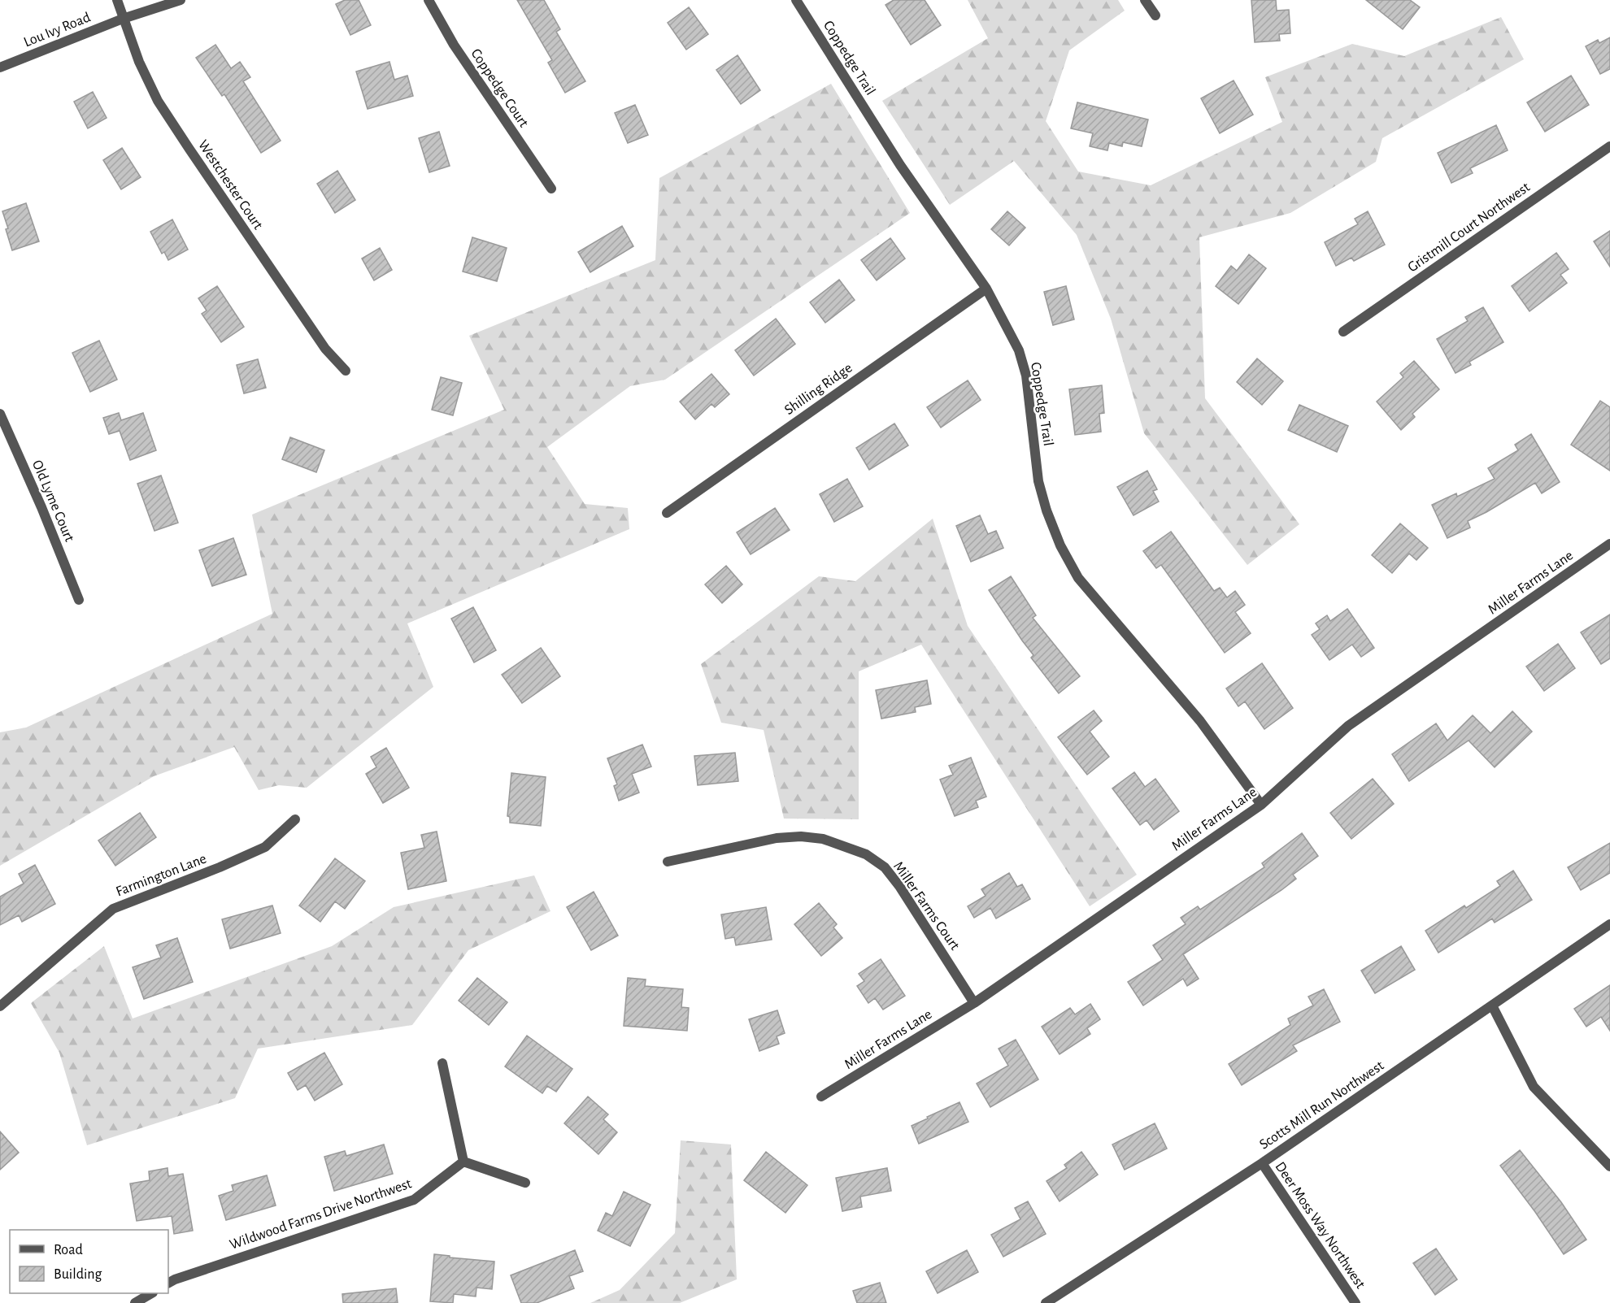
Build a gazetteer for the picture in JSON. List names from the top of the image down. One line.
{"streets":{"street":["Lou Ivy Road","Coppedge Trail","Coppedge Court","Westchester Court","Gristmill Court Northwest","Shilling Ridge","Old Lyme Court","Miller Farms Lane","Farmington Lane","Miller Farms Court","Scotts Mill Run Northwest","Wildwood Farms Drive Northwest","Deer Moss Way Northwest"]},"crossings":[["Lou Ivy Road","Westchester Court"],["Coppedge Trail","Shilling Ridge"],["Coppedge Trail","Miller Farms Lane"],["Miller Farms Lane","Miller Farms Court"],["Scotts Mill Run Northwest","Deer Moss Way Northwest"]],"legend":["Road","Building"]}
